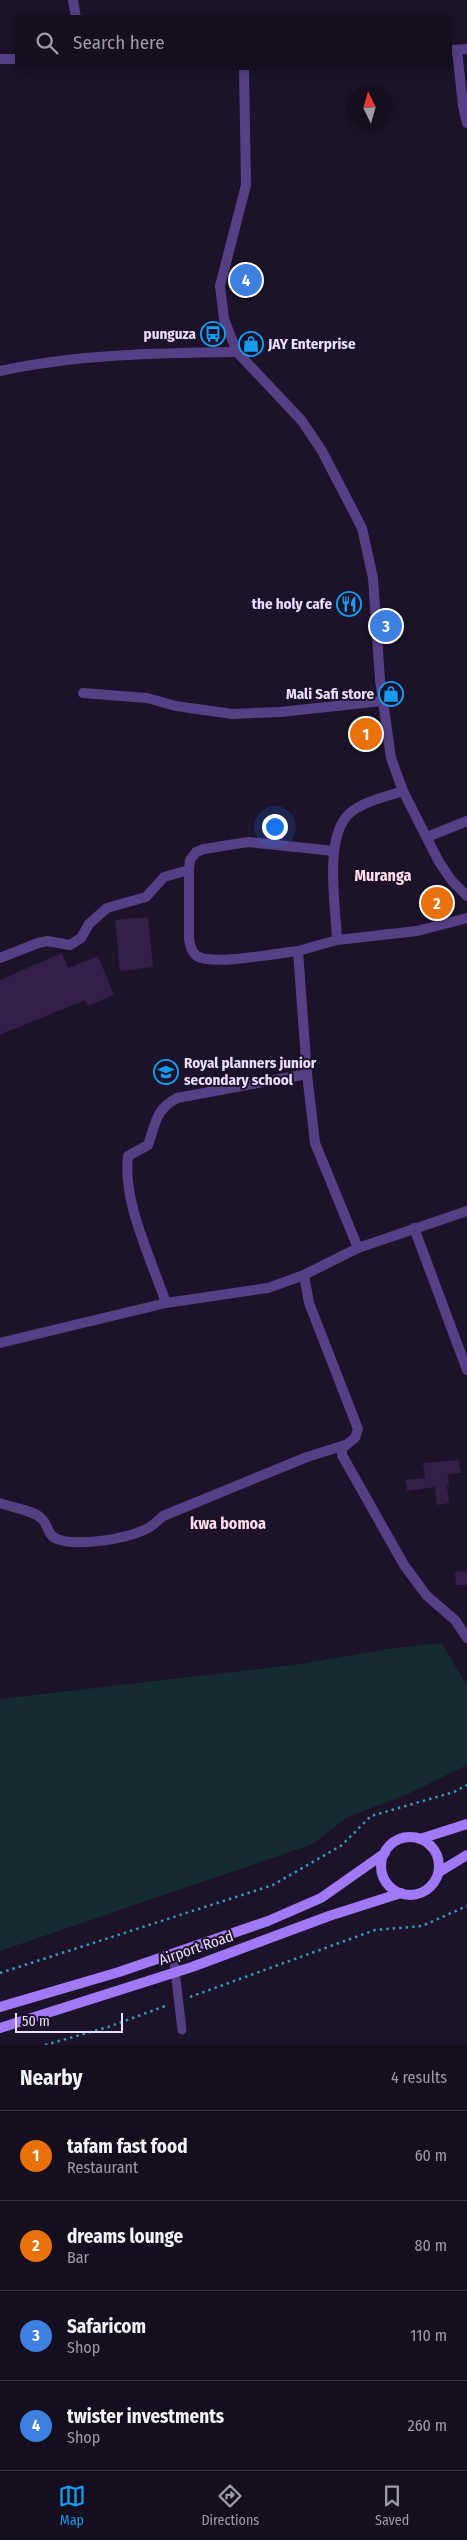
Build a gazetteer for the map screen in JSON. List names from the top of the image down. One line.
{"streets":{"main road":["Airport Road"]},"districts":["Muranga","kwa bomoa"],"places":{"bus stop":["punguza"],"shop":["JAY Enterprise","Mali Safi store"],"restaurant":["the holy cafe"],"school or university":["Royal planners junior secondary school"]},"scale_bar":"50 m","north":"top","page":{"search":"Search here","pins":["4","3","1","2"],"scale":"50 m","heading":["Nearby","4 results"],"list":[{"mark":"1","name":"tafam fast food","note":"Restaurant","value":"60 m"},{"mark":"2","name":"dreams lounge","note":"Bar","value":"80 m"},{"mark":"3","name":"Safaricom","note":"Shop","value":"110 m"},{"mark":"4","name":"twister investments","note":"Shop","value":"260 m"}],"nav":["Map","Directions","Saved"]}}
